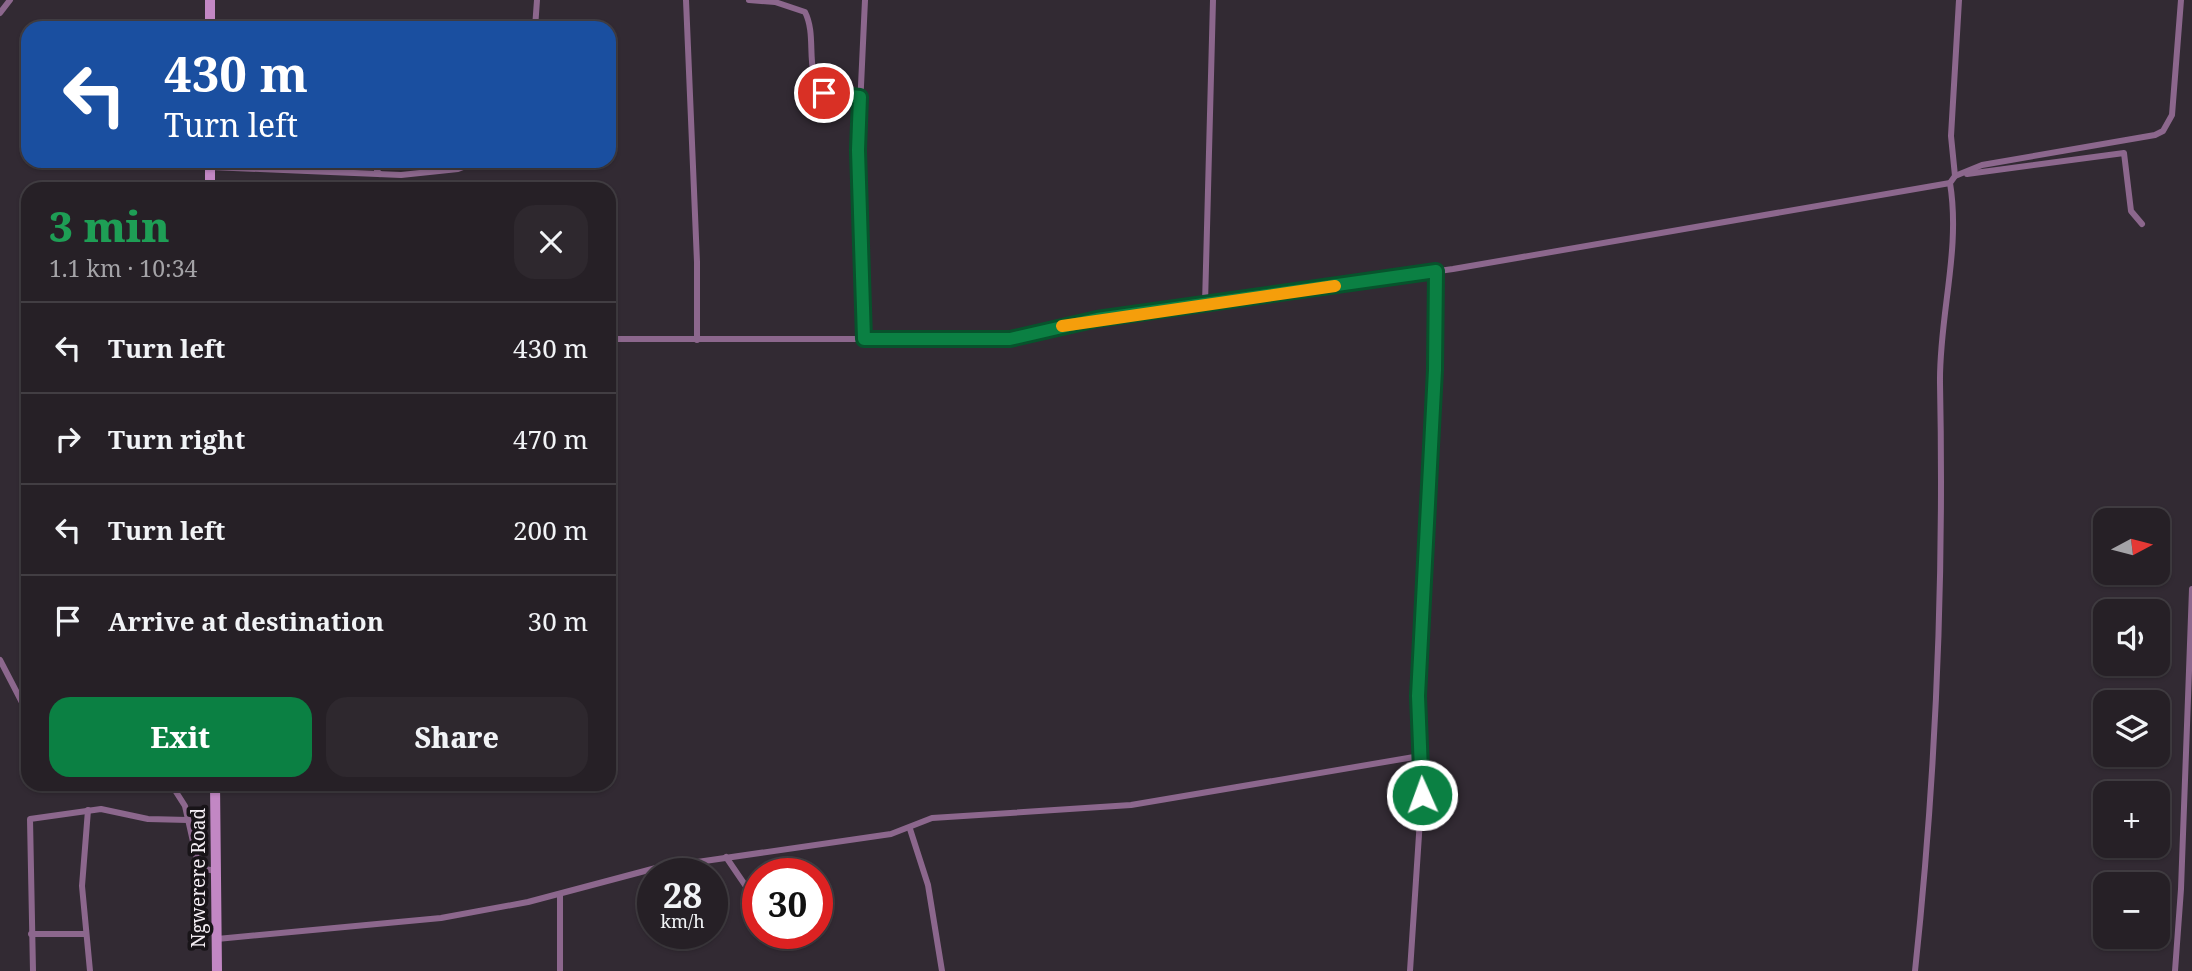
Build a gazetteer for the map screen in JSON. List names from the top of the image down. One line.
{"streets":{"main road":["Ngwerere Road"]},"north":"right","page":{"turn":["430 m","Turn left"],"heading":["3 min","1.1 km · 10:34"],"list":[{"name":"Turn left","value":"430 m"},{"name":"Turn right","value":"470 m"},{"name":"Turn left","value":"200 m"},{"name":"Arrive at destination","value":"30 m"}],"map_buttons":["+","−"],"buttons":["Exit","Share"],"speed":"28 km/h","limit":"30"}}
